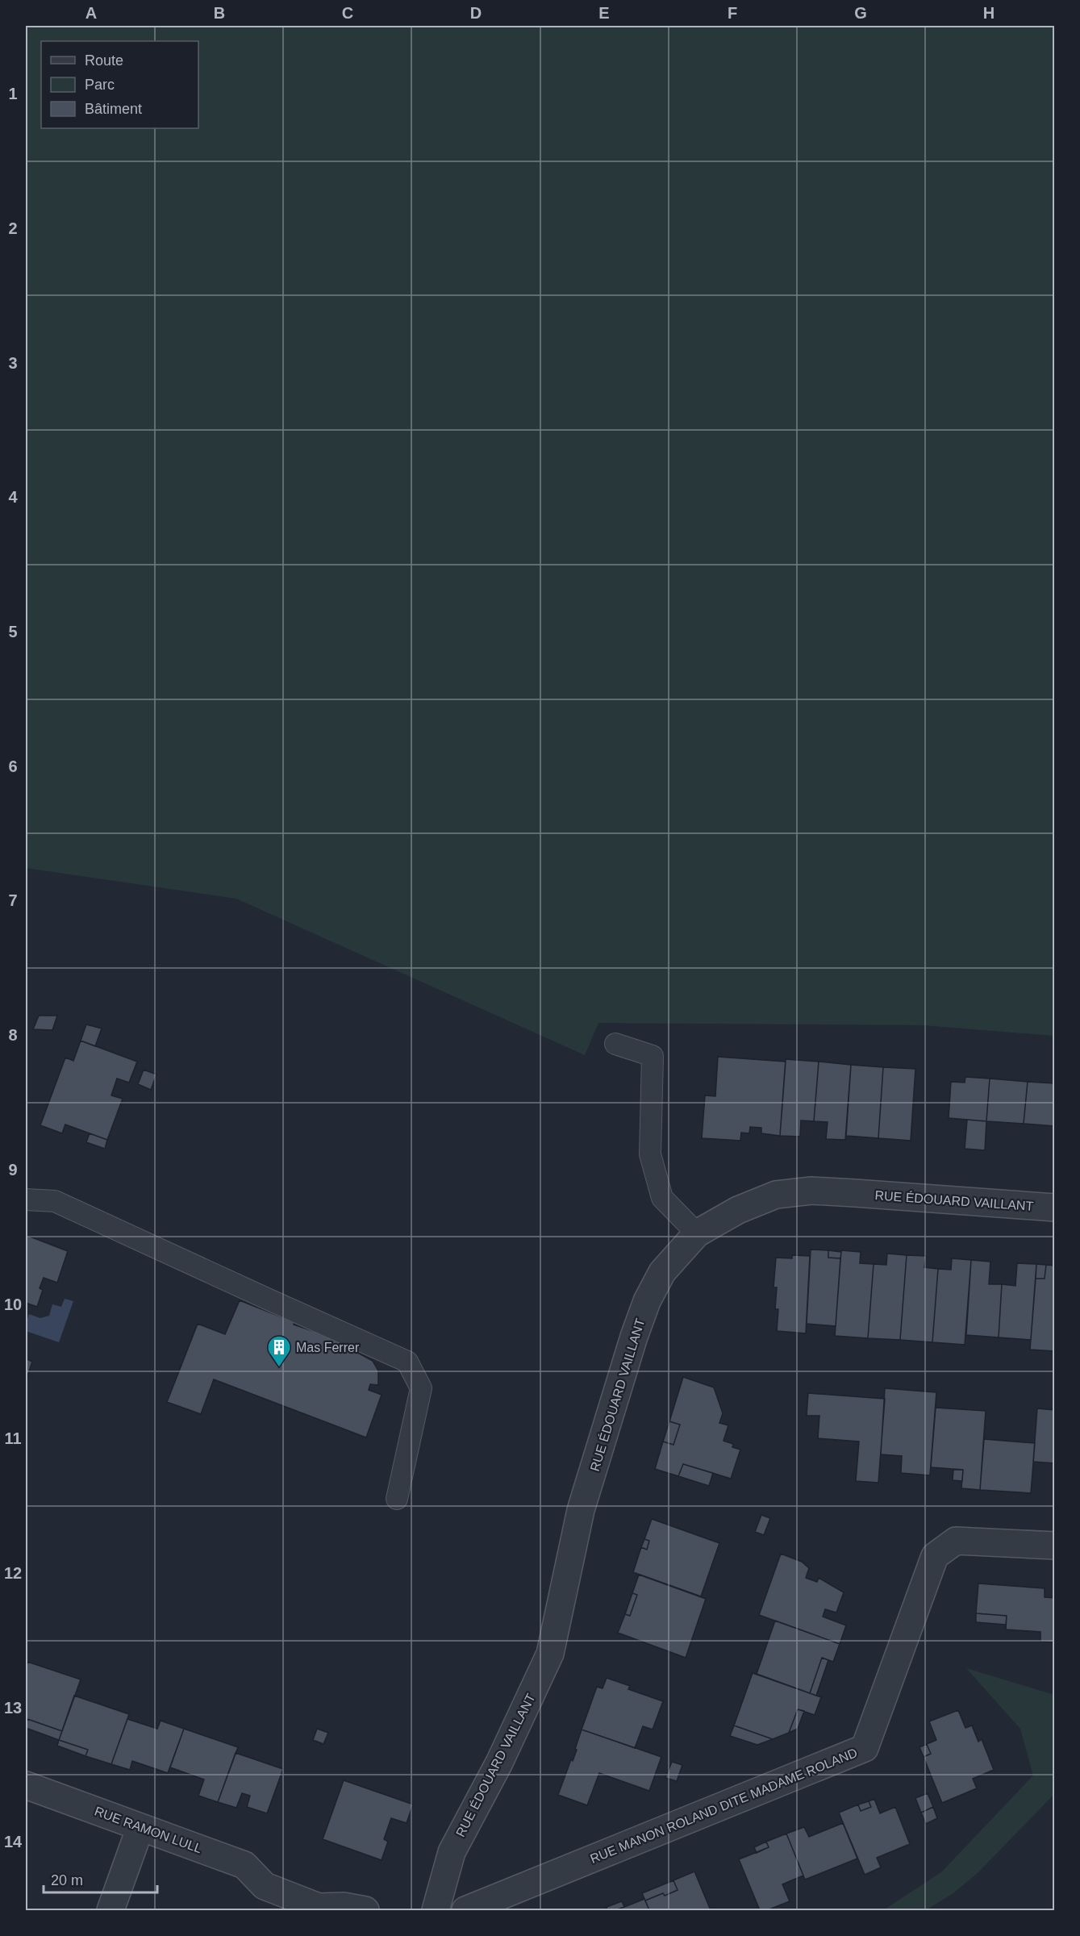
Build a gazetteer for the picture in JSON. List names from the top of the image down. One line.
{"streets":{"street":["RUE ÉDOUARD VAILLANT","RUE MANON ROLAND DITE MADAME ROLAND","RUE RAMON LULL"]},"places":{"building":["Mas Ferrer"]},"legend":["Route","Parc","Bâtiment"],"scale_bar":"20 m","grid":{"columns":["A","B","C","D","E","F","G","H"],"rows":["1","2","3","4","5","6","7","8","9","10","11","12","13","14"]}}
